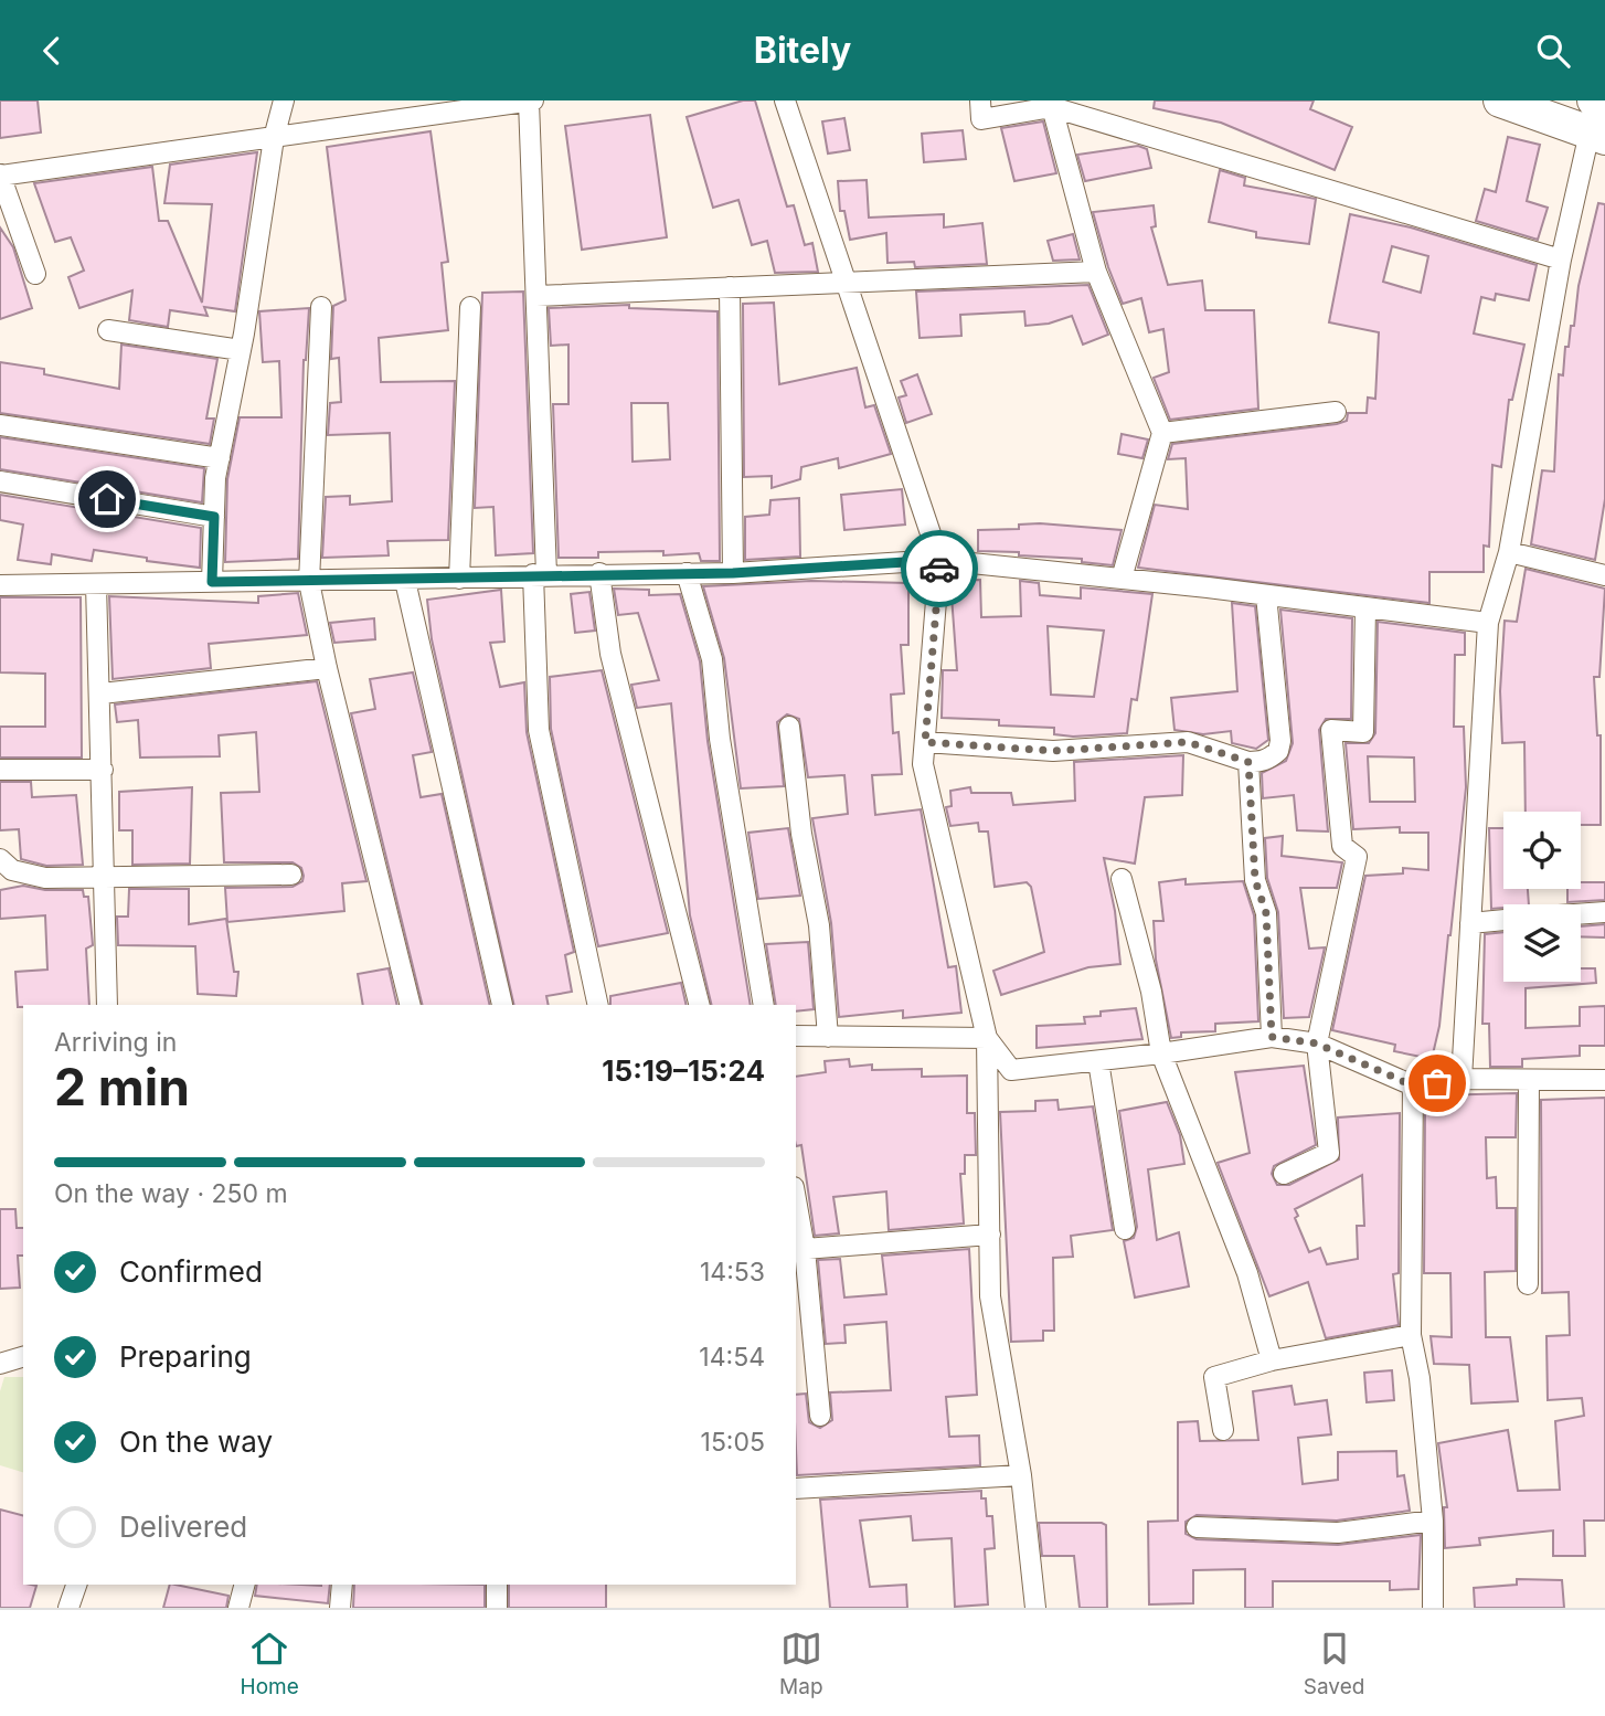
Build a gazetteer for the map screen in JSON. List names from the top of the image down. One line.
{"page":{"header":"Bitely","heading":["2 min","Arriving in","15:19–15:24"],"bar":"On the way · 250 m","list":[["Confirmed","14:53"],["Preparing","14:54"],["On the way","15:05"],"Delivered"],"tabs":["Home","Map","Saved"]}}
